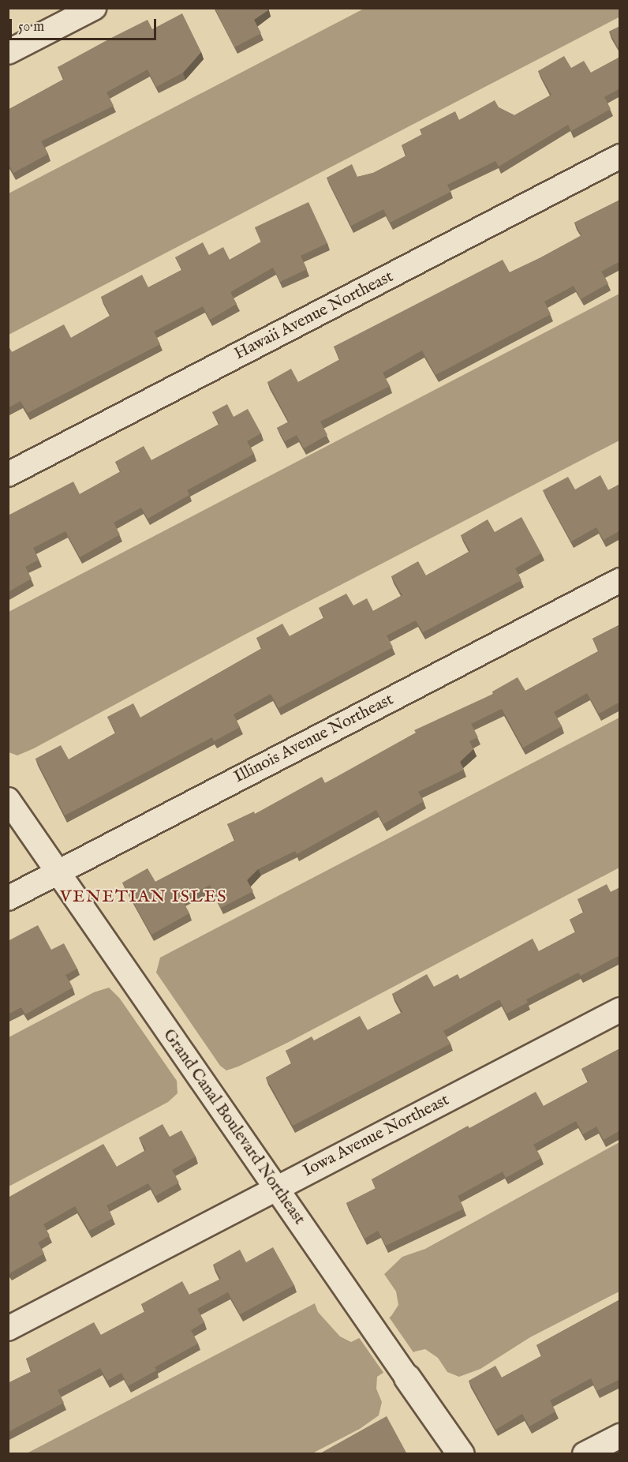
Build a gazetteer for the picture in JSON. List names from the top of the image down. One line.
{"streets":{"street":["Hawaii Avenue Northeast","Illinois Avenue Northeast","Grand Canal Boulevard Northeast","Iowa Avenue Northeast"]},"crossings":[["Illinois Avenue Northeast","Grand Canal Boulevard Northeast"],["Grand Canal Boulevard Northeast","Iowa Avenue Northeast"]],"districts":["VENETIAN ISLES"],"scale_bar":"50 m"}
